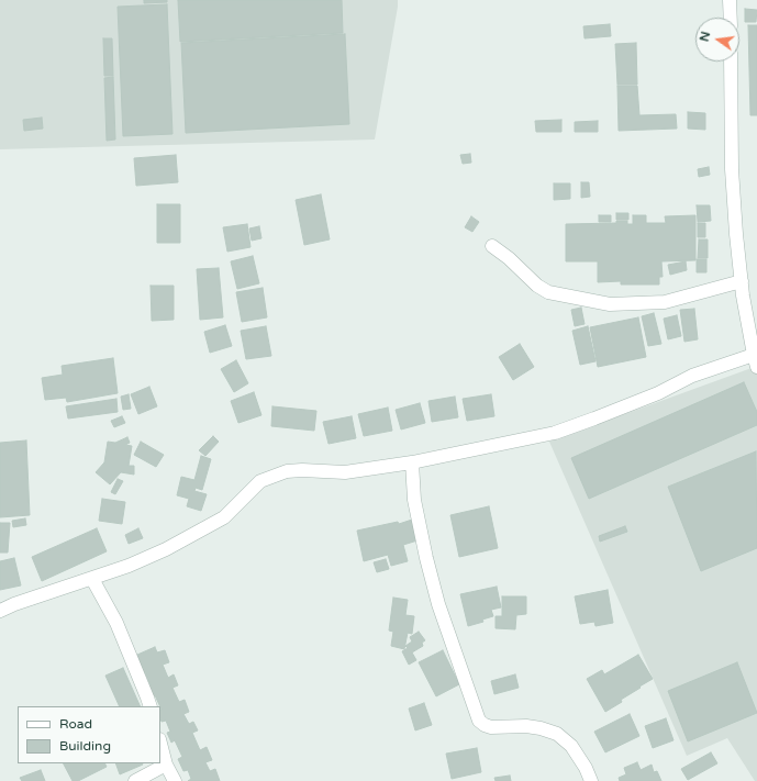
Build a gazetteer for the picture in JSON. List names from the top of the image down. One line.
{"legend":["Road","Building"],"north":"left"}
